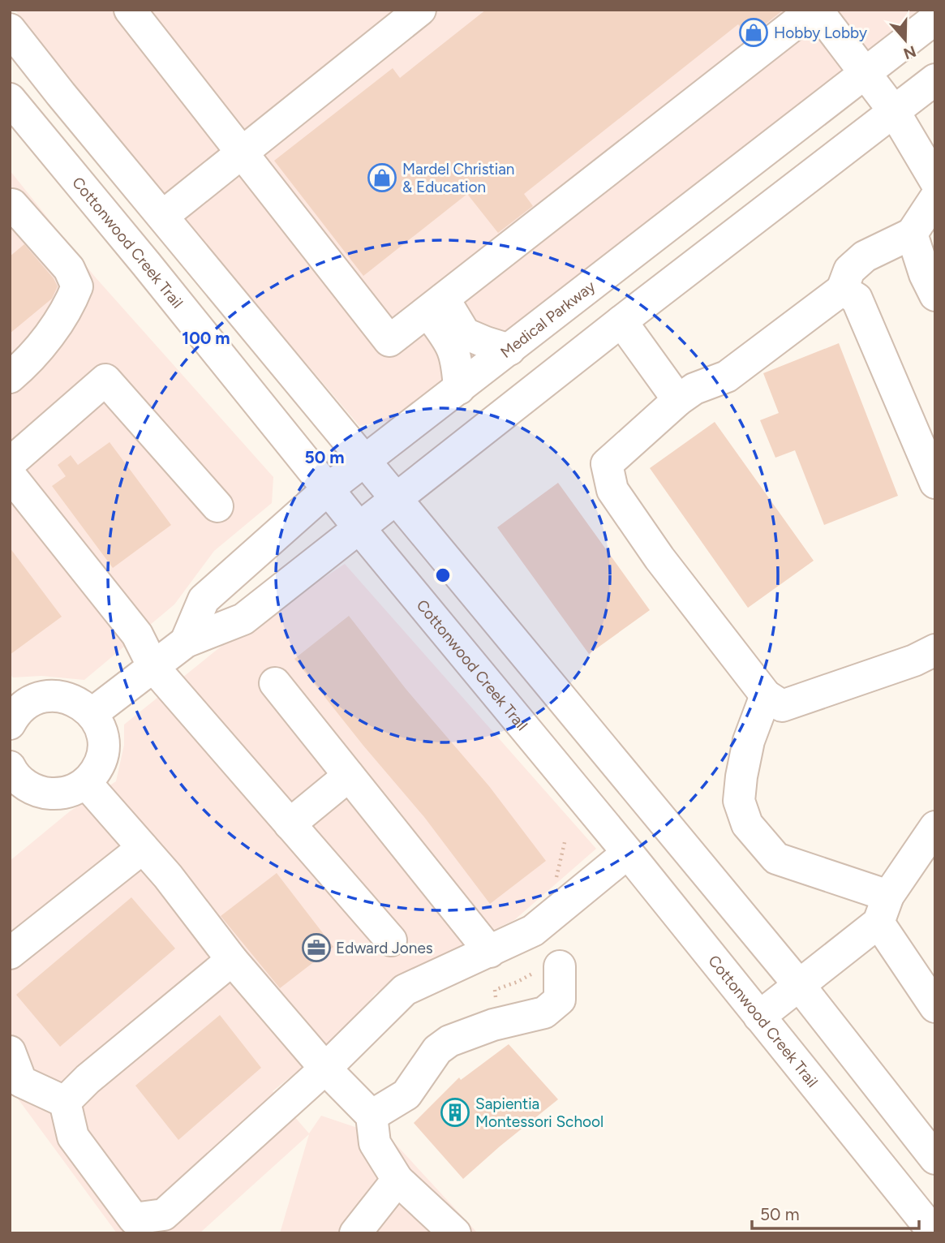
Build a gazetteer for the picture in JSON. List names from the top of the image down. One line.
{"streets":{"street":["Cottonwood Creek Trail","Medical Parkway"]},"crossings":[["Cottonwood Creek Trail","Medical Parkway"]],"places":{"shop":["Hobby Lobby","Mardel Christian & Education"],"office":["Edward Jones"],"building":["Sapientia Montessori School"]},"scale_bar":"50 m","north":"bottom","rings":["100 m","50 m"]}
